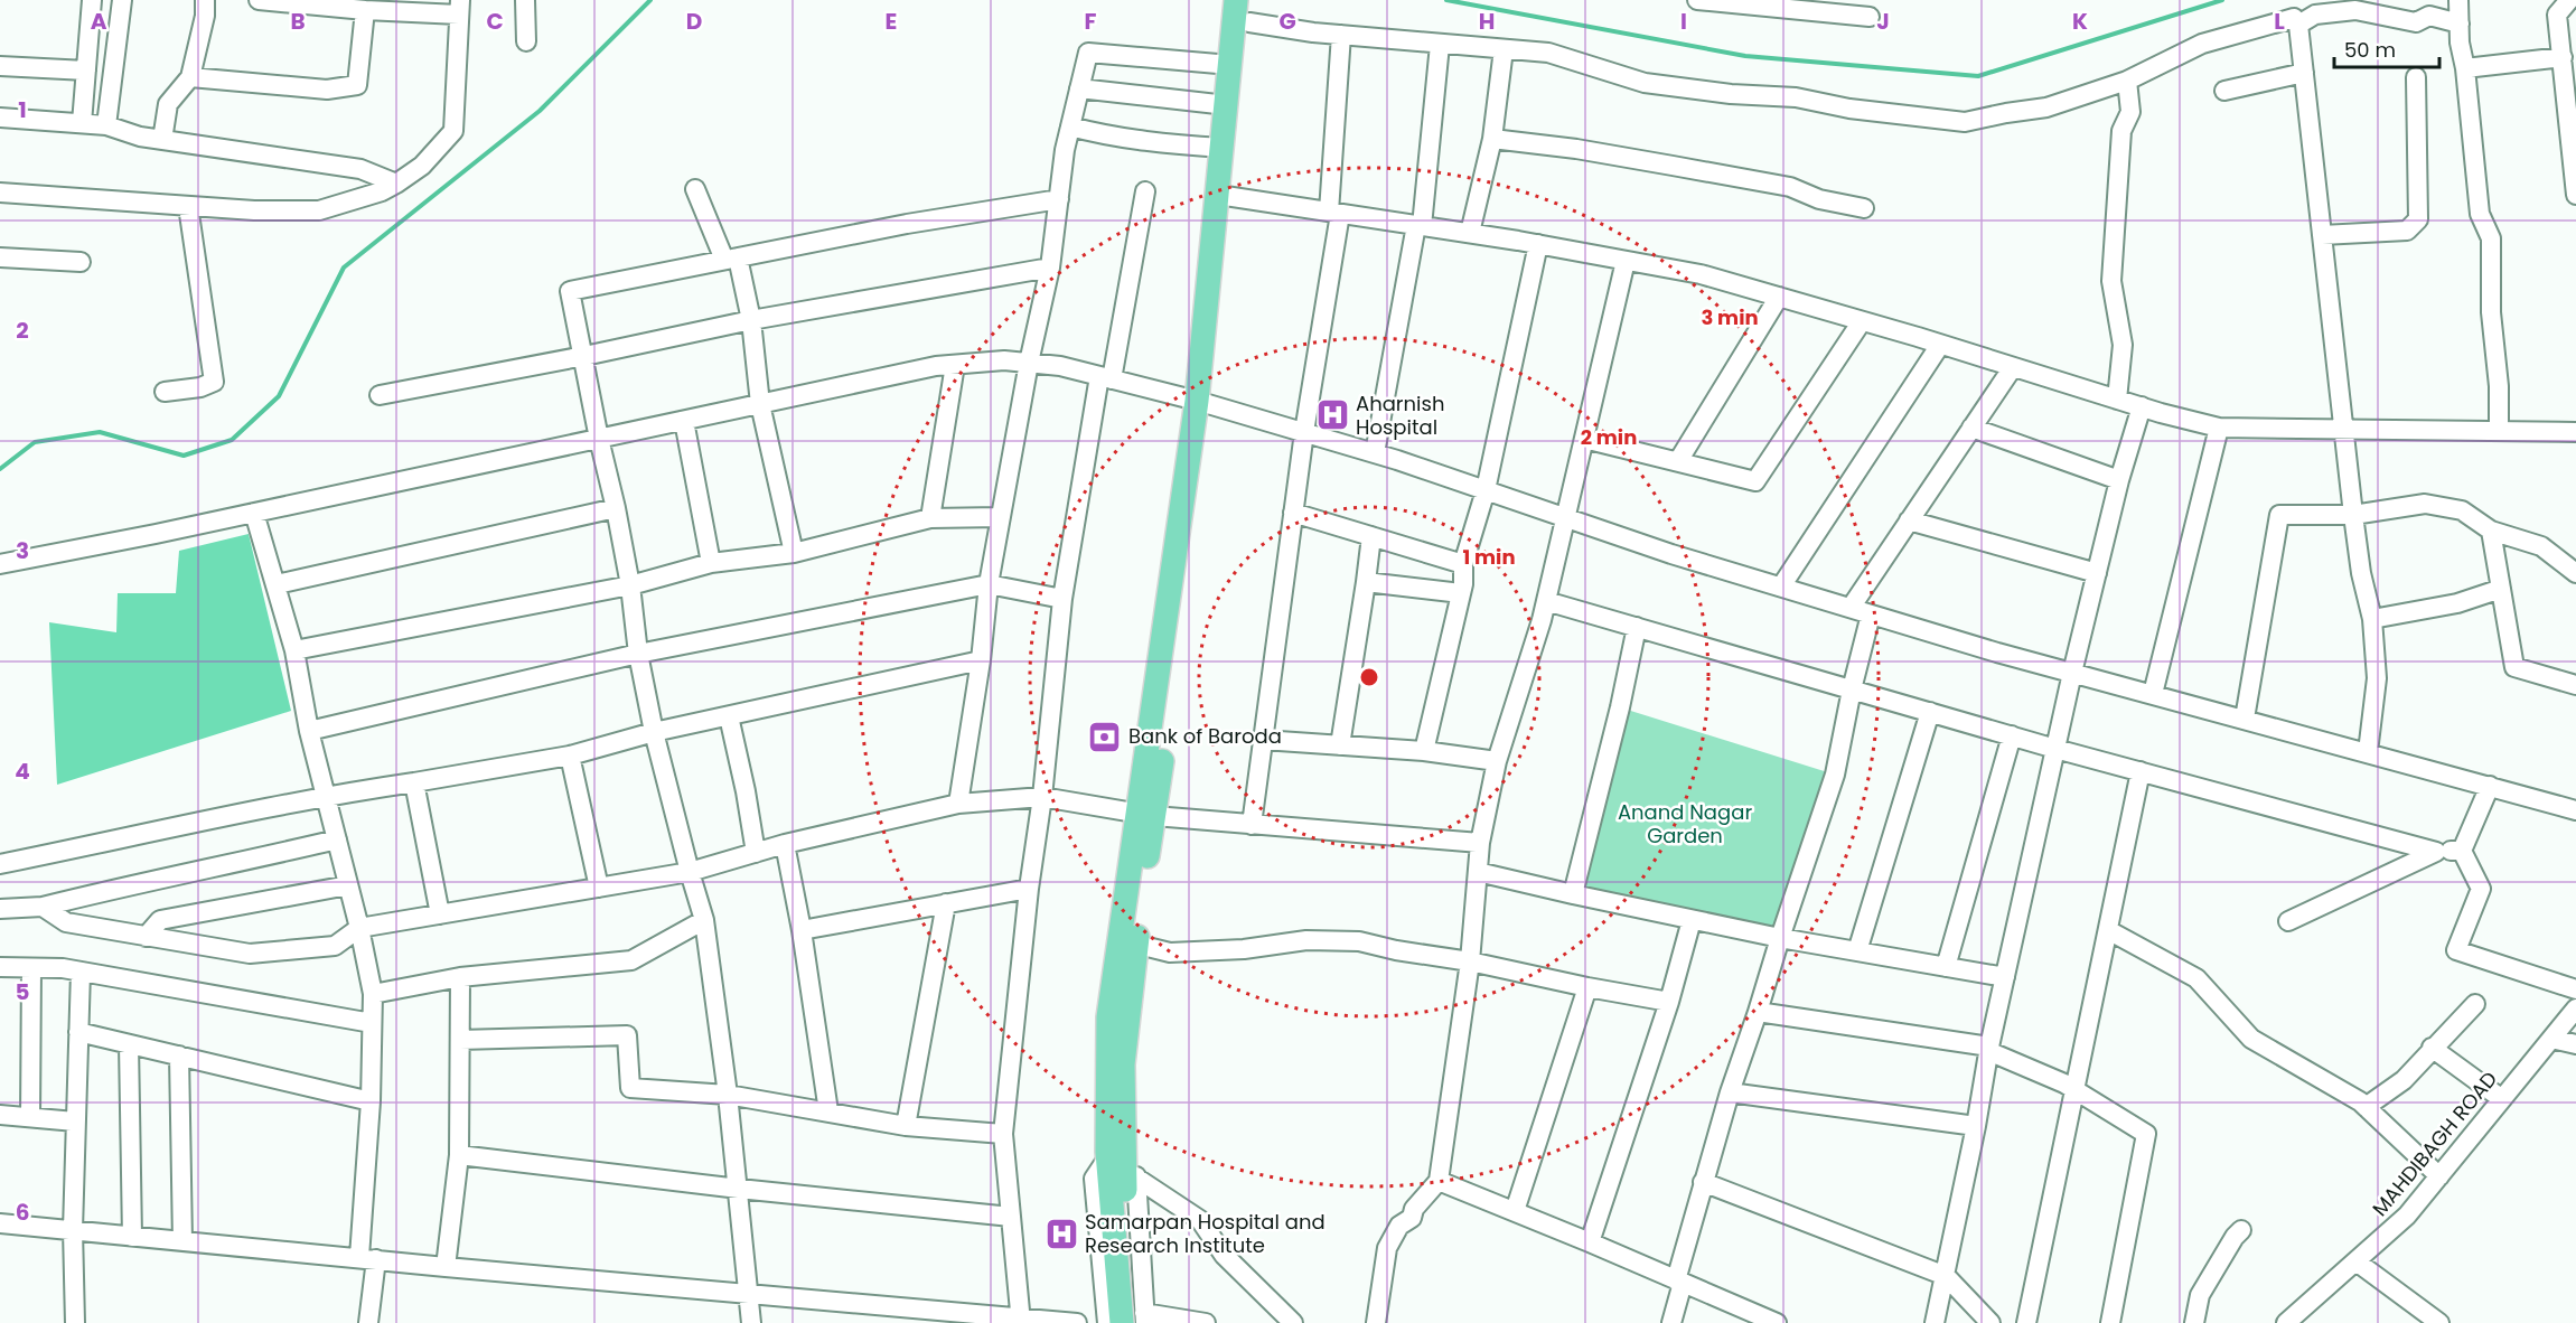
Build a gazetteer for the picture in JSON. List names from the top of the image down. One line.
{"streets":{"street":["MAHDIBAGH ROAD"]},"parks":["Anand Nagar Garden"],"places":{"hospital":["Aharnish Hospital","Samarpan Hospital and Research Institute"],"bank":["Bank of Baroda"]},"scale_bar":"50 m","grid":{"columns":["A","B","C","D","E","F","G","H","I","J","K","L"],"rows":["1","2","3","4","5","6"]},"rings":["3 min","2 min","1 min"]}
